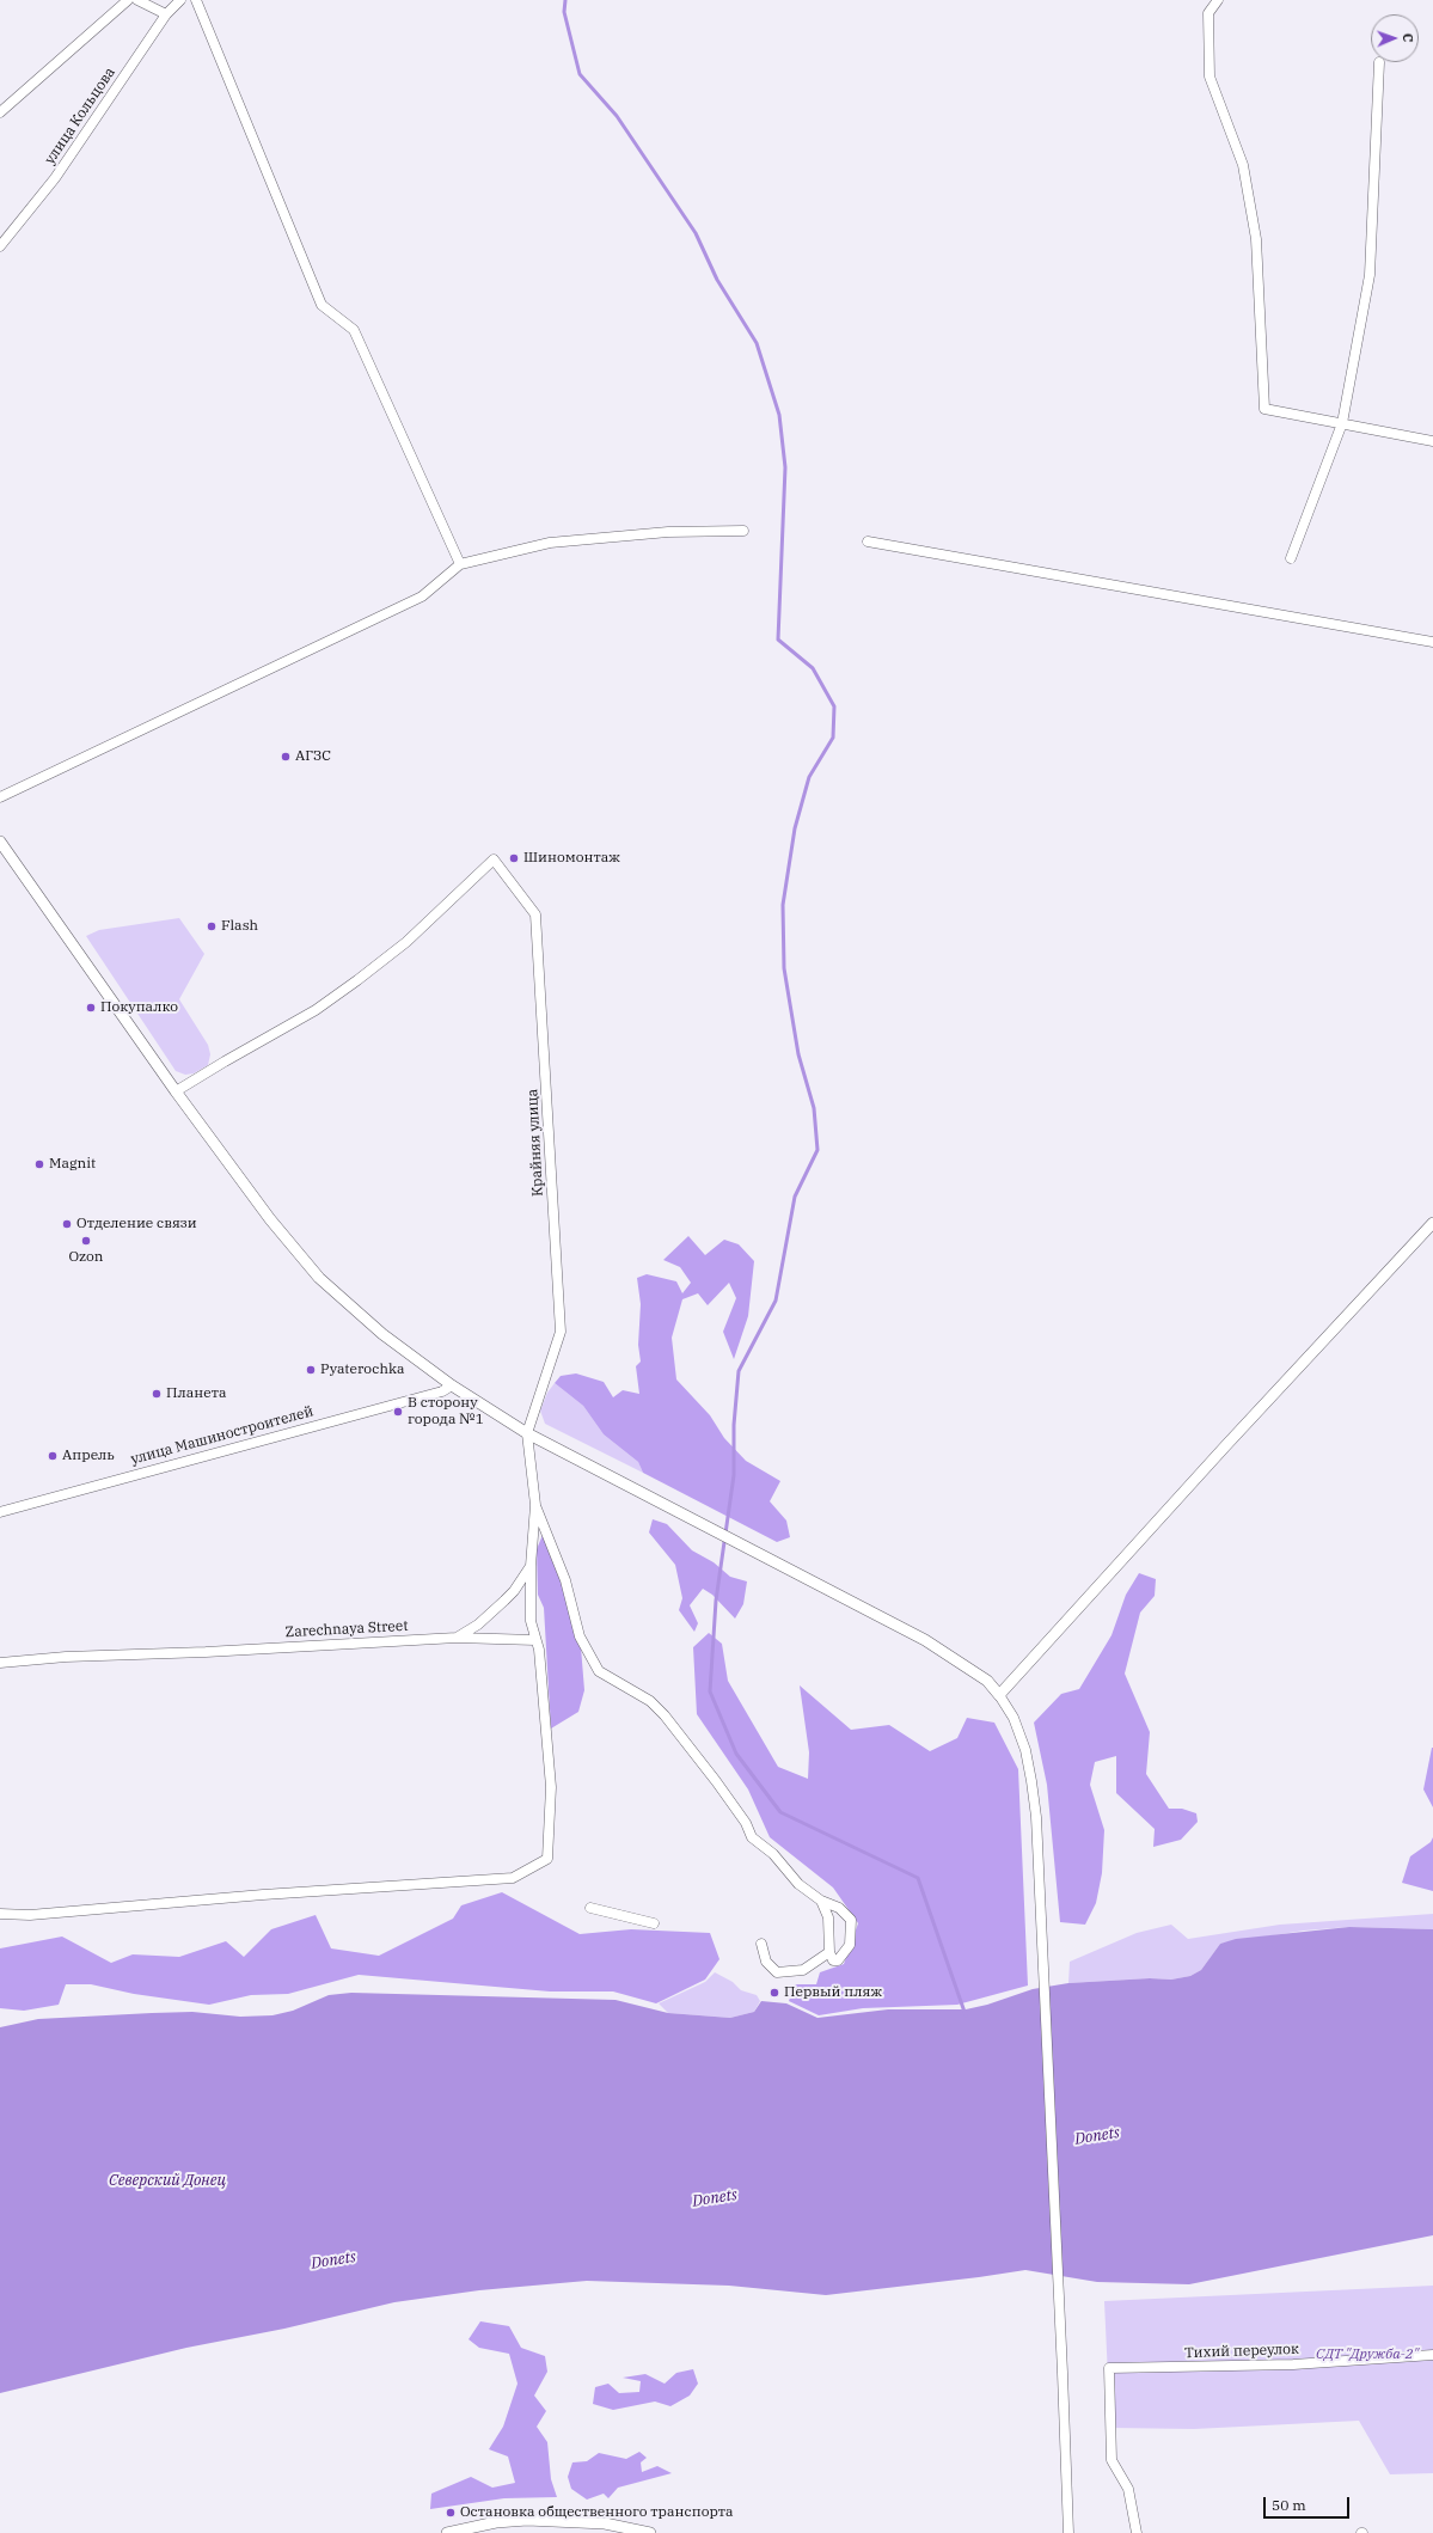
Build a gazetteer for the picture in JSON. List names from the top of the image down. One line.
{"streets":{"street":["улица Кольцова","Крайняя улица","улица Машиностроителей","Zarechnaya Street","Тихий переулок"]},"crossings":[["Крайняя улица","Zarechnaya Street"]],"water":["Donets","Северский Донец"],"parks":["СДТ \"Дружба-2\""],"places":["АГЗС","Шиномонтаж","Flash","Покупалко","Magnit","Отделение связи","Ozon","Pyaterochka","Планета","В сторону города №1","Апрель","Первый пляж","Остановка общественного транспорта"],"scale_bar":"50 m","north":"right"}
